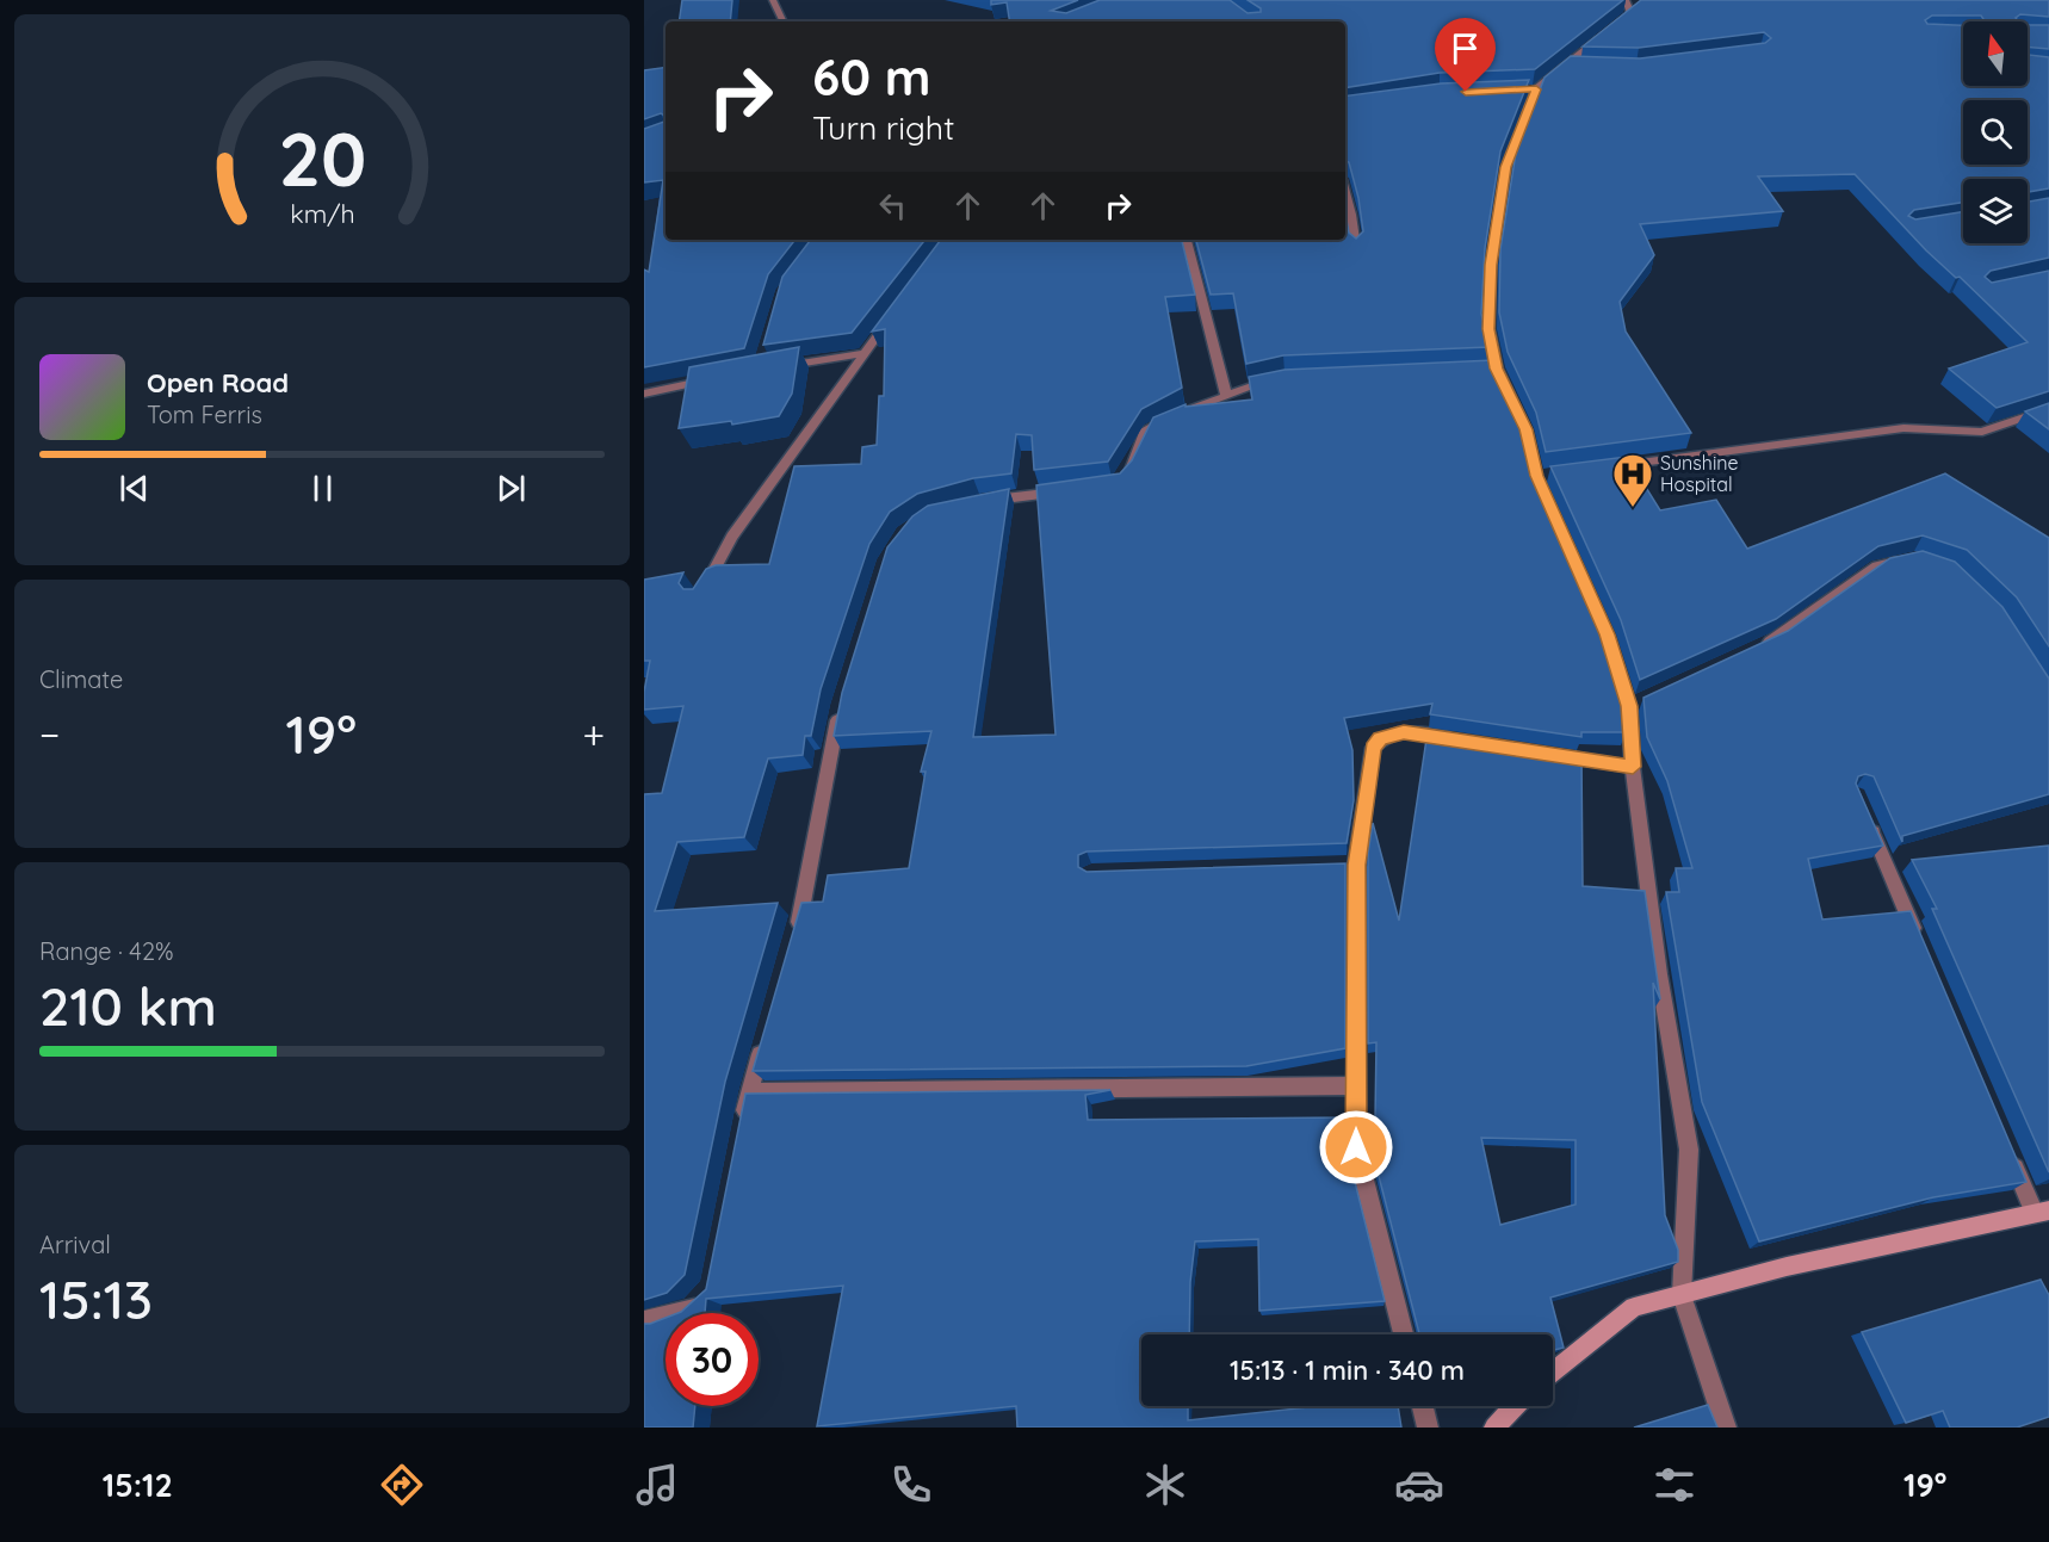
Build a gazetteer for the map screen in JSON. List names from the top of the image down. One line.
{"places":{"hospital":["Sunshine Hospital"]},"north":"top","page":{"turn":["60 m","Turn right"],"song":["Open Road","Tom Ferris"],"tile":["Climate",["Range · 42%","210 km"],["Arrival","15:13"]],"heat":["−","19°","+"],"limit":"30","trip":"15:13 · 1 min · 340 m","tabs":["15:12","19°"],"gauge":["20","km/h"]}}
